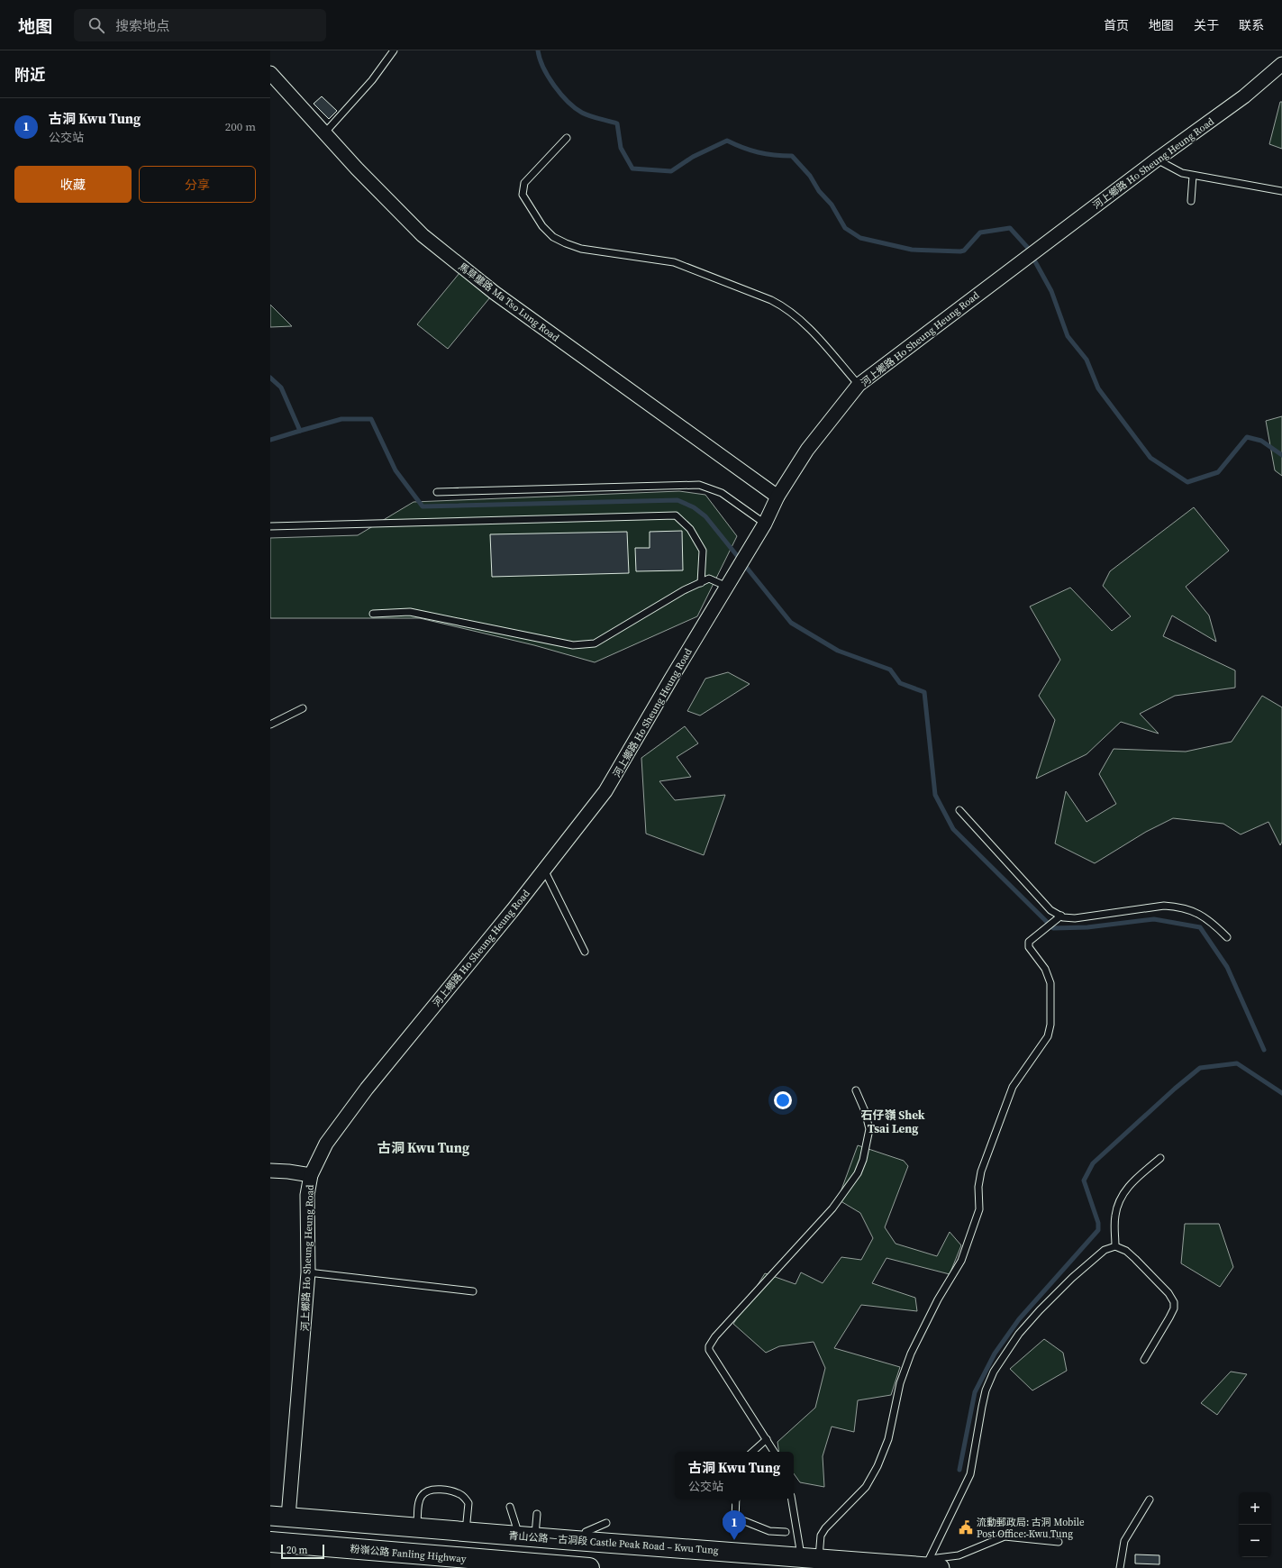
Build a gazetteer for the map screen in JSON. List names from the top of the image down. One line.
{"streets":{"highway":["粉嶺公路 Fanling Highway"],"main road":["青山公路－古洞段 Castle Peak Road – Kwu Tung"],"street":["河上鄉路 Ho Sheung Heung Road","馬草壟路 Ma Tso Lung Road"]},"crossings":[["河上鄉路 Ho Sheung Heung Road","馬草壟路 Ma Tso Lung Road"],["河上鄉路 Ho Sheung Heung Road","青山公路－古洞段 Castle Peak Road – Kwu Tung"]],"districts":["石仔嶺 Shek Tsai Leng","古洞 Kwu Tung"],"places":{"public building":["流動郵政局: 古洞 Mobile Post Office: Kwu Tung"]},"scale_bar":"20 m","page":{"header":"地图","search":"搜索地点","nav":["首页","地图","关于","联系"],"heading":"附近","list":[{"mark":"1","name":"古洞 Kwu Tung","note":"公交站","value":"200 m"}],"buttons":["收藏","分享"],"popup":["古洞 Kwu Tung","公交站"],"map_buttons":["+","−"],"pins":"1","scale":"20 m"}}
